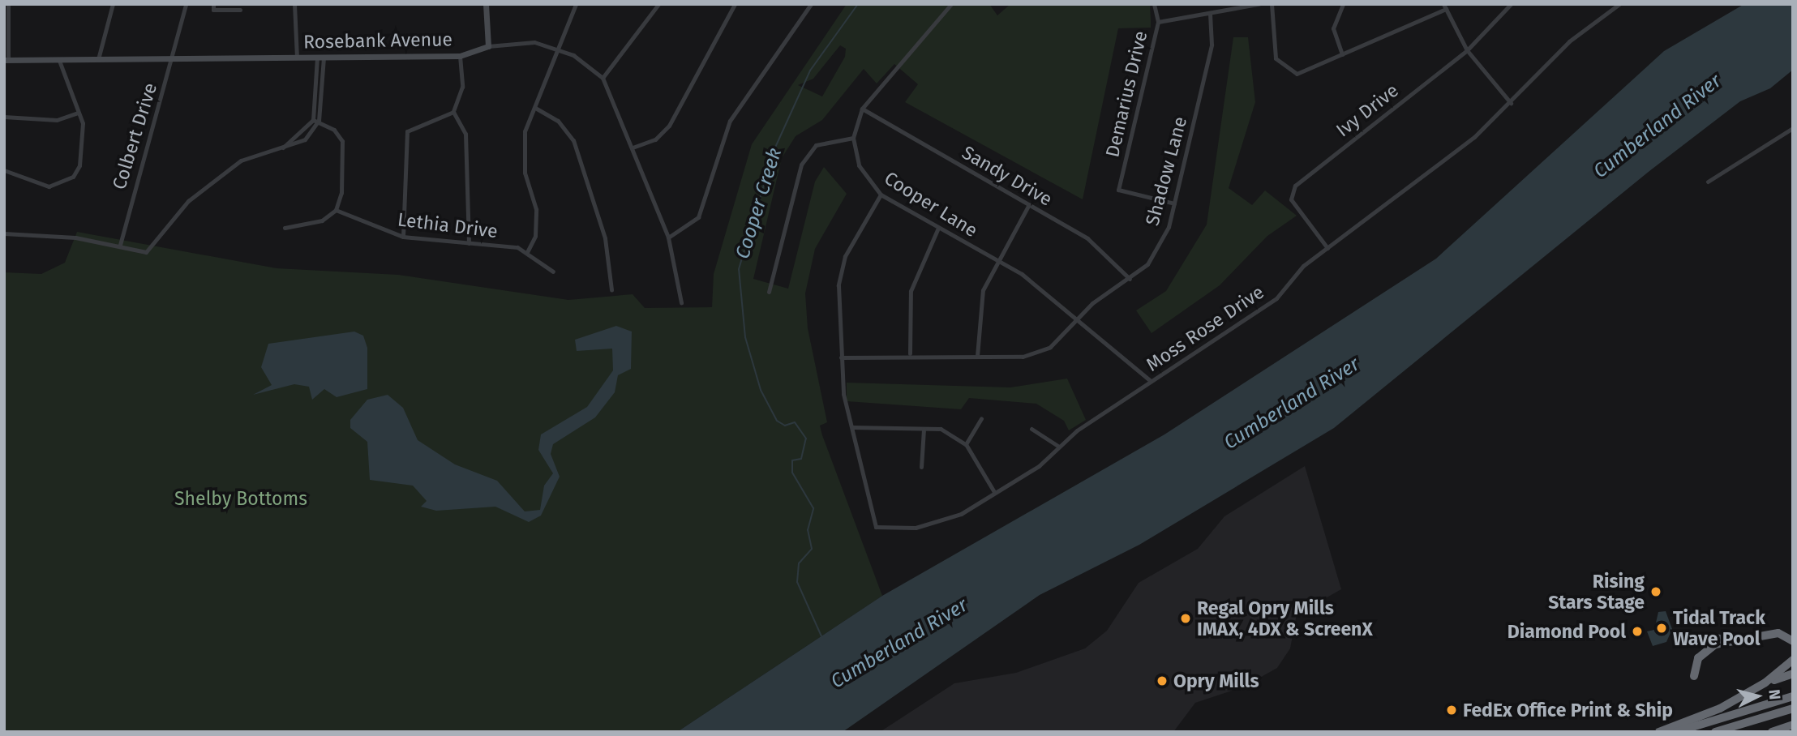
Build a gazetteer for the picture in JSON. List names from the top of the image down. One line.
{"streets":{"street":["Rosebank Avenue","Demarius Drive","Ivy Drive","Colbert Drive","Shadow Lane","Sandy Drive","Cooper Lane","Lethia Drive","Moss Rose Drive"]},"crossings":[["Rosebank Avenue","Colbert Drive"],["Demarius Drive","Shadow Lane"],["Ivy Drive","Moss Rose Drive"],["Shadow Lane","Sandy Drive"],["Shadow Lane","Cooper Lane"],["Sandy Drive","Cooper Lane"],["Cooper Lane","Moss Rose Drive"]],"water":["Cumberland River","Cooper Creek"],"parks":["Shelby Bottoms"],"places":["Rising Stars Stage","Regal Opry Mills IMAX, 4DX & ScreenX","Tidal Track Wave Pool","Diamond Pool","Opry Mills","FedEx Office Print & Ship"],"north":"right"}
